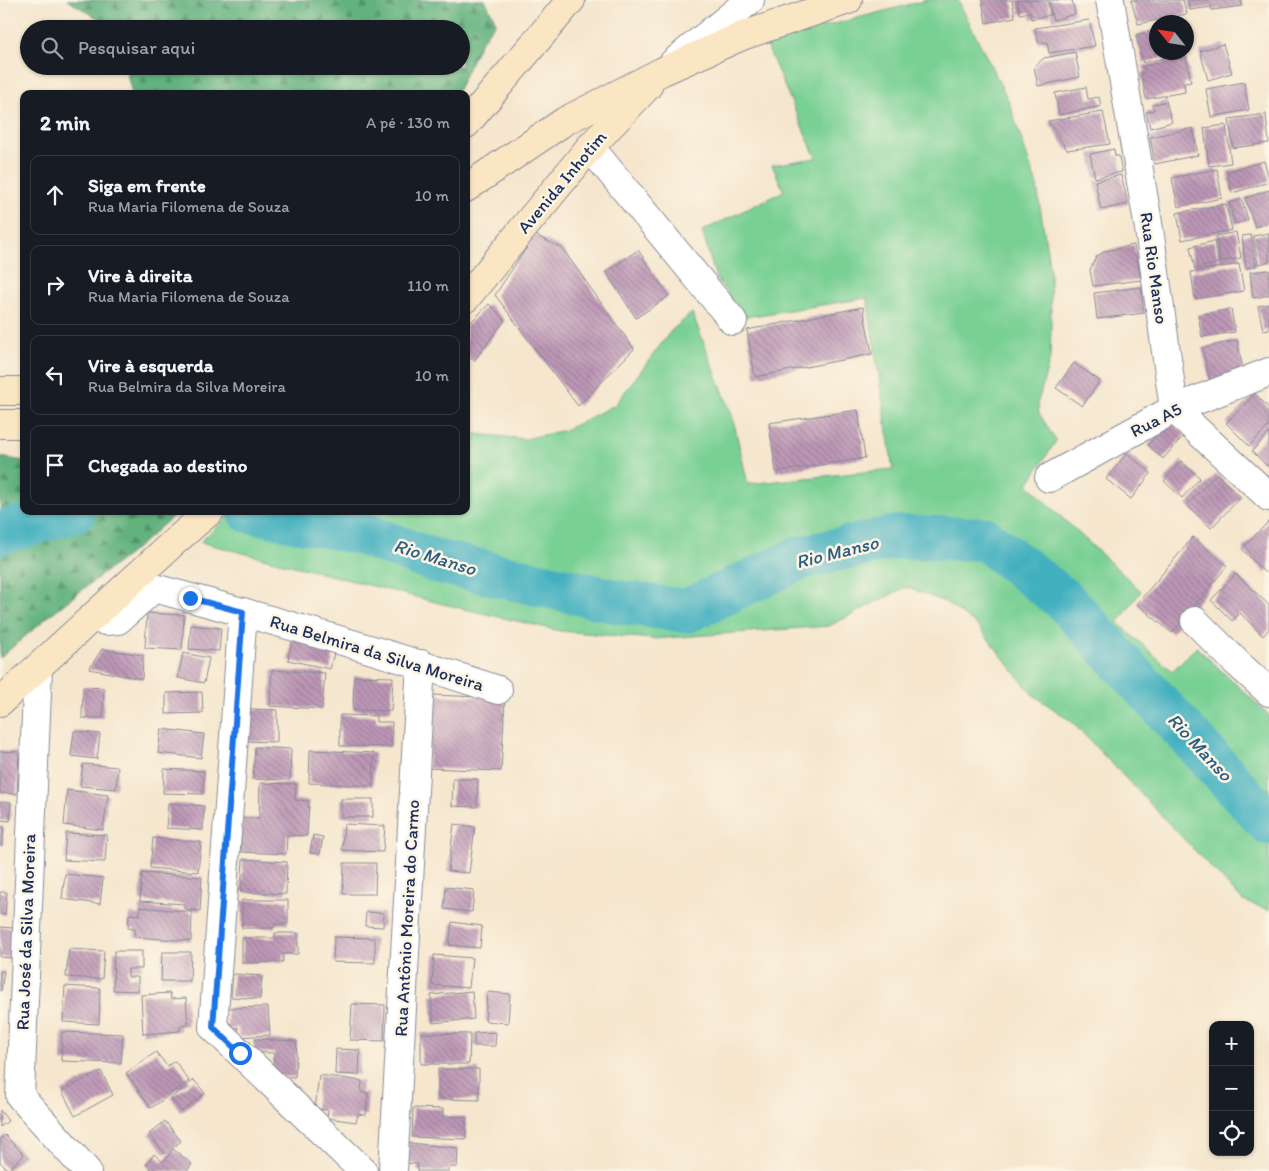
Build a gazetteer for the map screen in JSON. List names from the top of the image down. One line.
{"streets":{"main road":["Avenida Inhotim"],"street":["Rua Rio Manso","Rua A5","Rua Belmira da Silva Moreira","Rua Antônio Moreira do Carmo","Rua José da Silva Moreira"]},"crossings":[["Rua Rio Manso","Rua A5"],["Rua Belmira da Silva Moreira","Rua Antônio Moreira do Carmo"]],"water":["Rio Manso"],"north":"top left","page":{"search":"Pesquisar aqui","heading":["2 min","A pé · 130 m"],"list":[["Siga em frente","Rua Maria Filomena de Souza","10 m"],["Vire à direita","Rua Maria Filomena de Souza","110 m"],["Vire à esquerda","Rua Belmira da Silva Moreira","10 m"],"Chegada ao destino"],"map_buttons":["+","−"]}}
